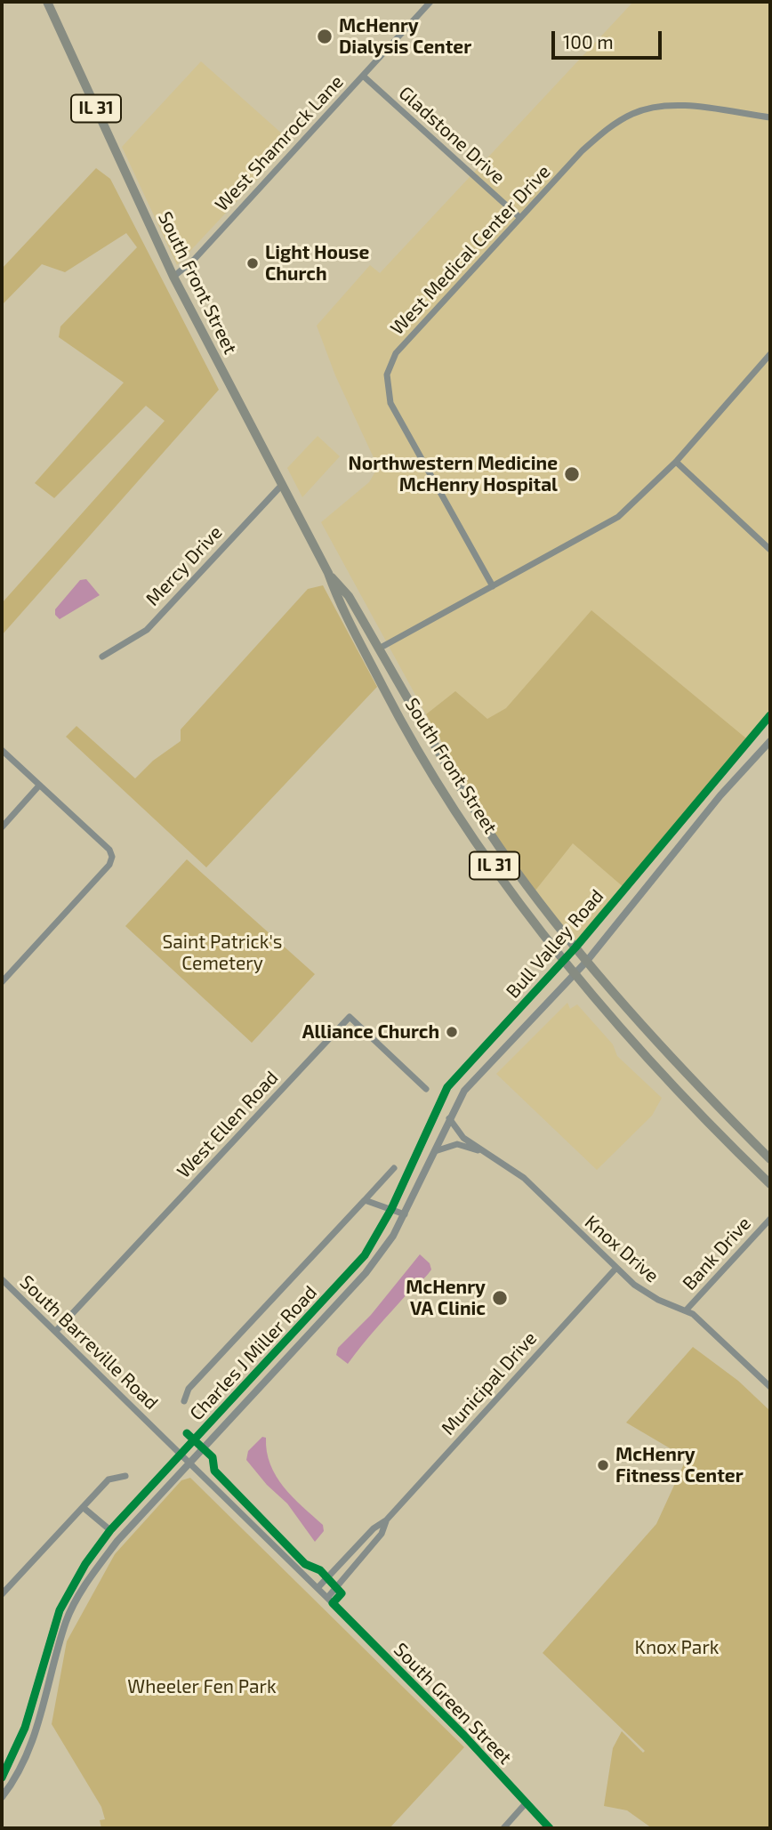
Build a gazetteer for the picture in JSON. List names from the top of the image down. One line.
{"streets":{"main road":["IL 31","South Front Street"],"street":["Gladstone Drive","West Shamrock Lane","West Medical Center Drive","Mercy Drive","Bull Valley Road","West Ellen Road","Knox Drive","Bank Drive","South Barreville Road","Charles J Miller Road","Municipal Drive","South Green Street"]},"crossings":[["Gladstone Drive","West Shamrock Lane"],["Gladstone Drive","West Medical Center Drive"],["West Shamrock Lane","South Front Street"],["South Front Street","Mercy Drive"],["South Front Street","Bull Valley Road"],["Bull Valley Road","Knox Drive"],["Bull Valley Road","Charles J Miller Road"],["Bull Valley Road","South Green Street"],["West Ellen Road","South Barreville Road"],["Knox Drive","Bank Drive"],["Knox Drive","Municipal Drive"],["South Barreville Road","Charles J Miller Road"],["South Barreville Road","South Green Street"],["Charles J Miller Road","South Green Street"],["Municipal Drive","South Green Street"]],"parks":["Saint Patrick's Cemetery","Knox Park","Wheeler Fen Park"],"places":["McHenry Dialysis Center","Light House Church","Northwestern Medicine McHenry Hospital","Alliance Church","McHenry VA Clinic","McHenry Fitness Center"],"scale_bar":"100 m"}
